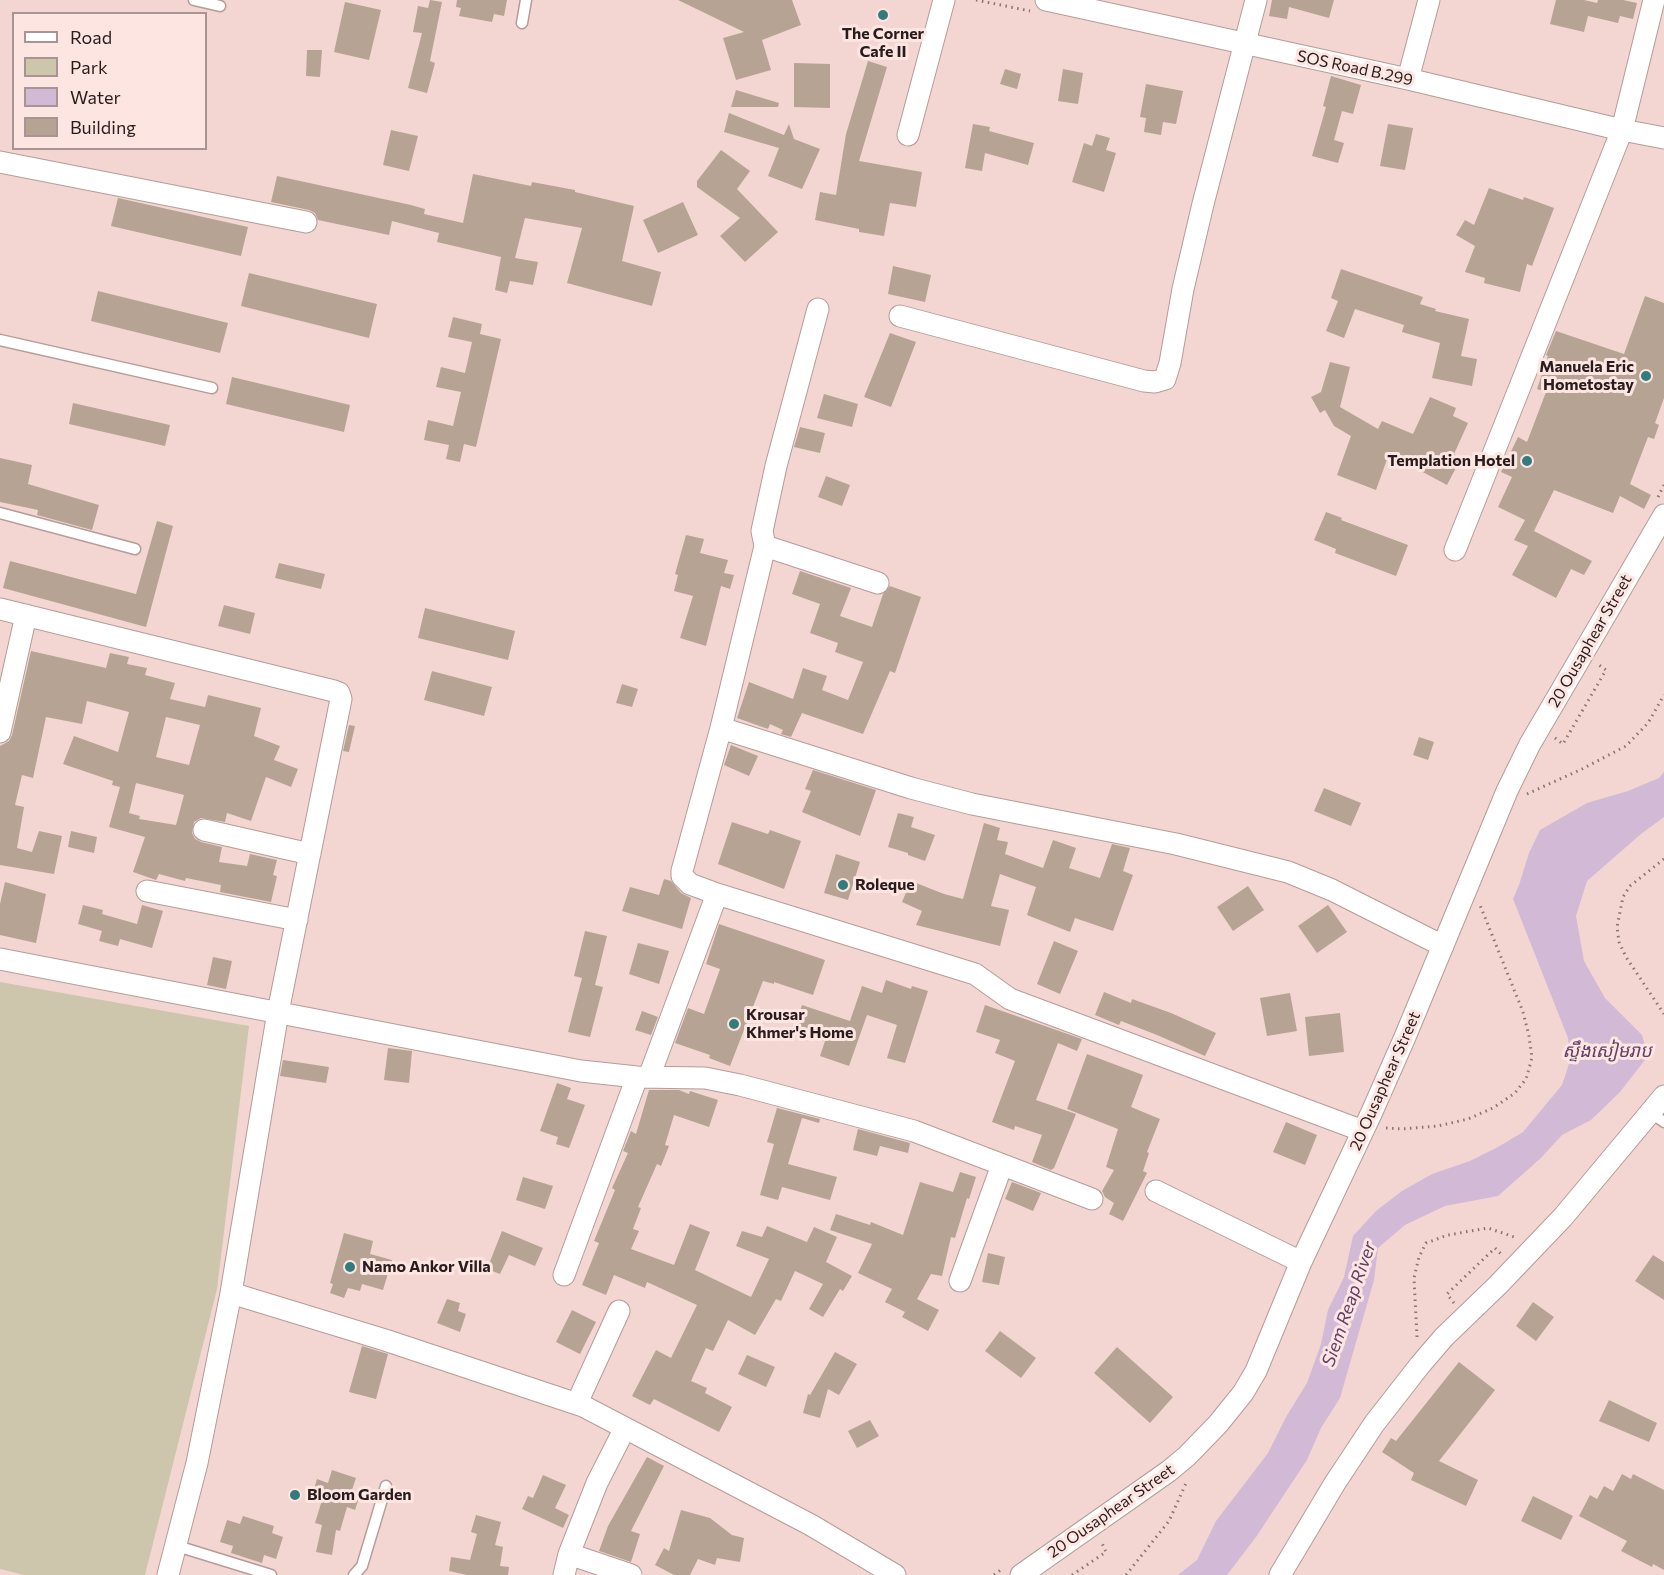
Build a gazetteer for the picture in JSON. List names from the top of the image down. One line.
{"streets":{"street":["SOS Road B.299","20 Ousaphear Street"]},"water":["ស្ទឹងសៀមរាប","Siem Reap River"],"places":["The Corner Cafe II","Manuela Eric Hometostay","Templation Hotel","Roleque","Krousar Khmer's Home","Namo Ankor Villa","Bloom Garden"],"legend":["Road","Park","Water","Building"]}
